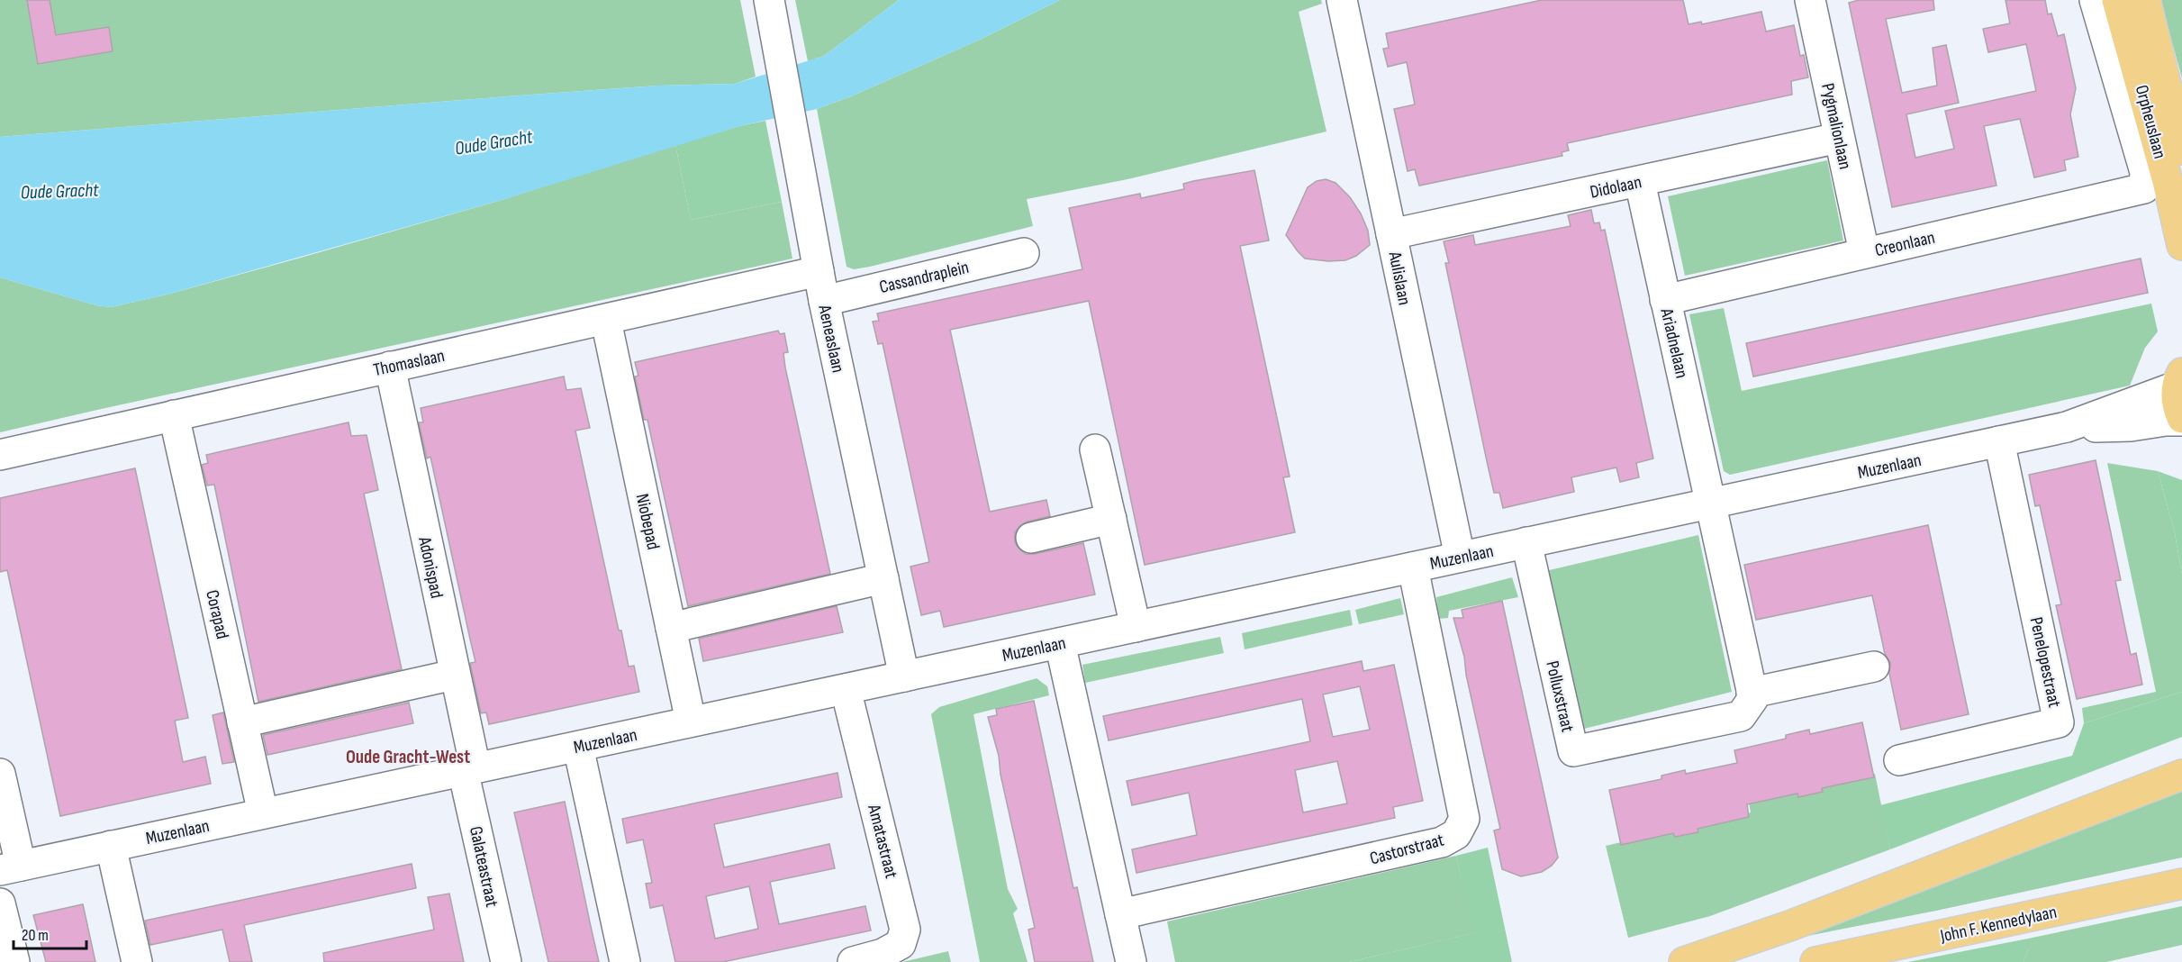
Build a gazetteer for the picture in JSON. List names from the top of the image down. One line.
{"streets":{"main road":["Orpheuslaan","John F. Kennedylaan"],"street":["Pygmalionlaan","Didolaan","Creonlaan","Cassandraplein","Aulislaan","Aeneaslaan","Ariadnelaan","Thomaslaan","Muzenlaan","Niobepad","Adonispad","Corapad","Penelopestraat","Polluxstraat","Amatastraat","Castorstraat","Galateastraat"]},"crossings":[["Orpheuslaan","Creonlaan"],["Pygmalionlaan","Didolaan"],["Pygmalionlaan","Creonlaan"],["Didolaan","Aulislaan"],["Didolaan","Ariadnelaan"],["Creonlaan","Ariadnelaan"],["Cassandraplein","Aeneaslaan"],["Aulislaan","Muzenlaan"],["Aeneaslaan","Thomaslaan"],["Aeneaslaan","Muzenlaan"],["Ariadnelaan","Muzenlaan"],["Thomaslaan","Niobepad"],["Thomaslaan","Adonispad"],["Thomaslaan","Corapad"],["Muzenlaan","Niobepad"],["Muzenlaan","Adonispad"],["Muzenlaan","Corapad"],["Muzenlaan","Penelopestraat"],["Muzenlaan","Polluxstraat"],["Muzenlaan","Amatastraat"],["Muzenlaan","Castorstraat"],["Muzenlaan","Galateastraat"],["Adonispad","Galateastraat"]],"districts":["Oude Gracht-West"],"water":["Oude Gracht"],"scale_bar":"20 m"}
